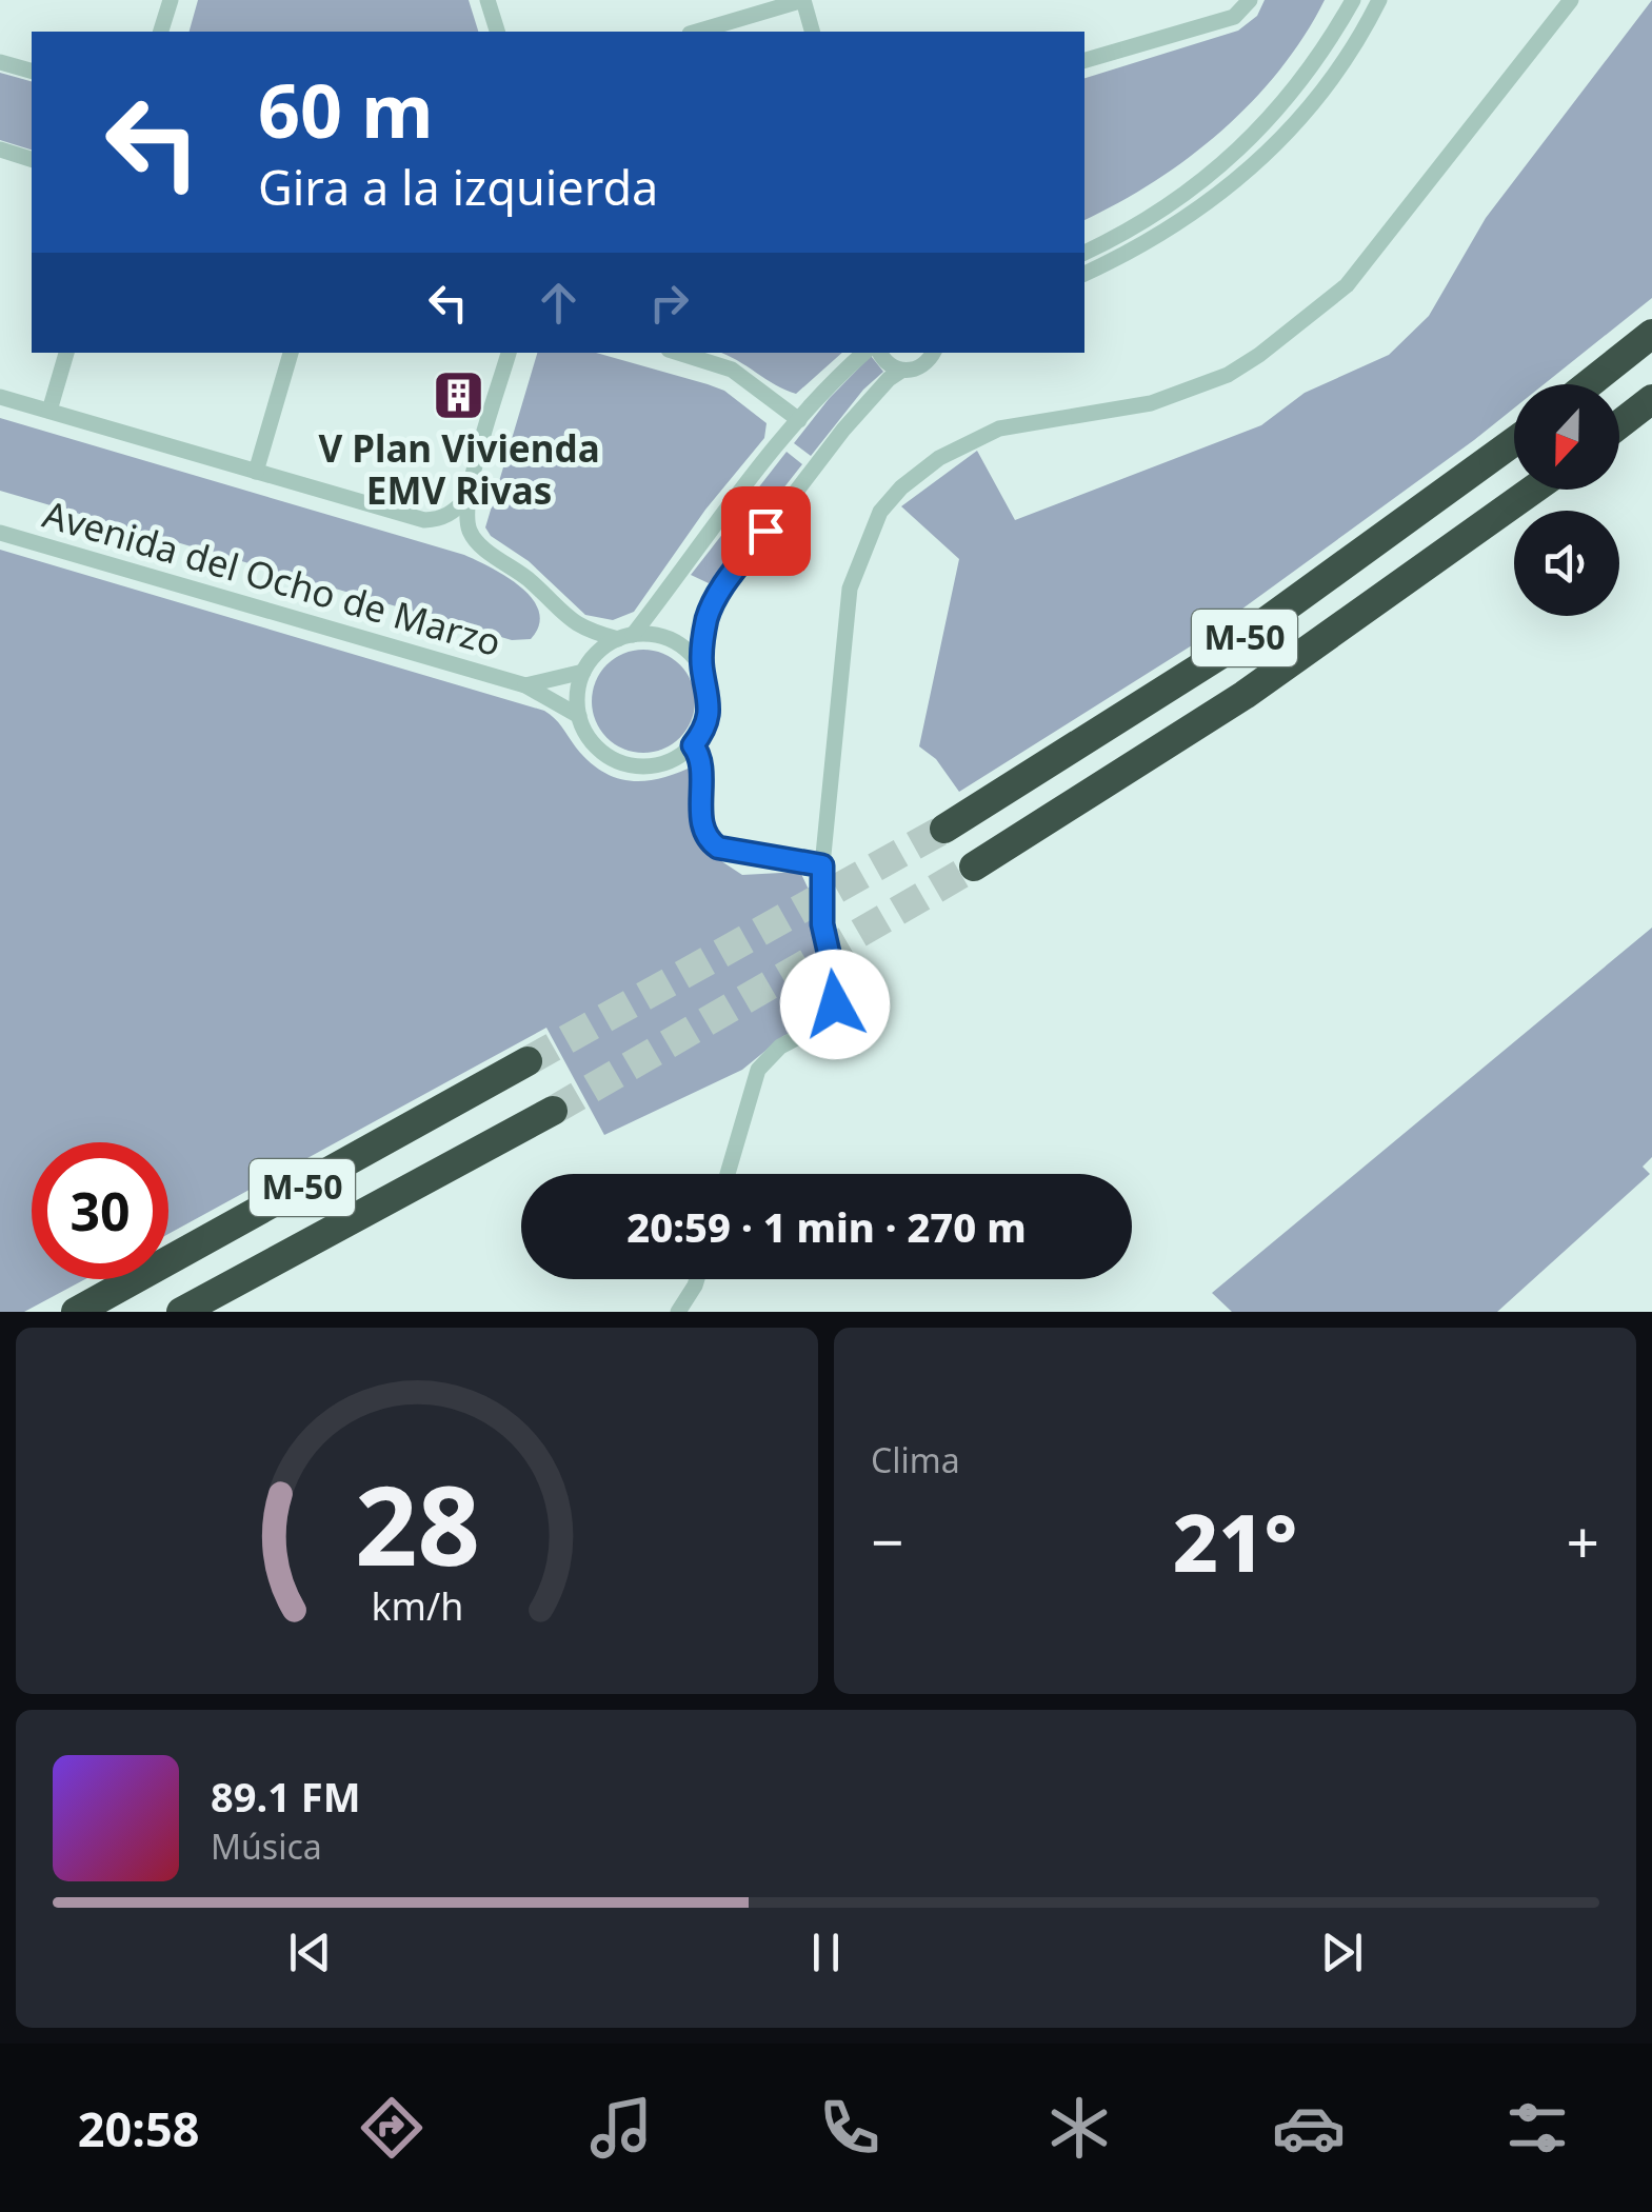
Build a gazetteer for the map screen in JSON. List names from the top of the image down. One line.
{"streets":{"highway":["M-50"],"street":["Avenida del Ocho de Marzo"]},"places":{"building":["V Plan Vivienda EMV Rivas"]},"north":"bottom","page":{"turn":["60 m","Gira a la izquierda"],"limit":"30","trip":"20:59 · 1 min · 270 m","tile":"Clima","heat":["−","21°","+"],"song":["89.1 FM","Música"],"tabs":"20:58","gauge":["28","km/h"]}}
